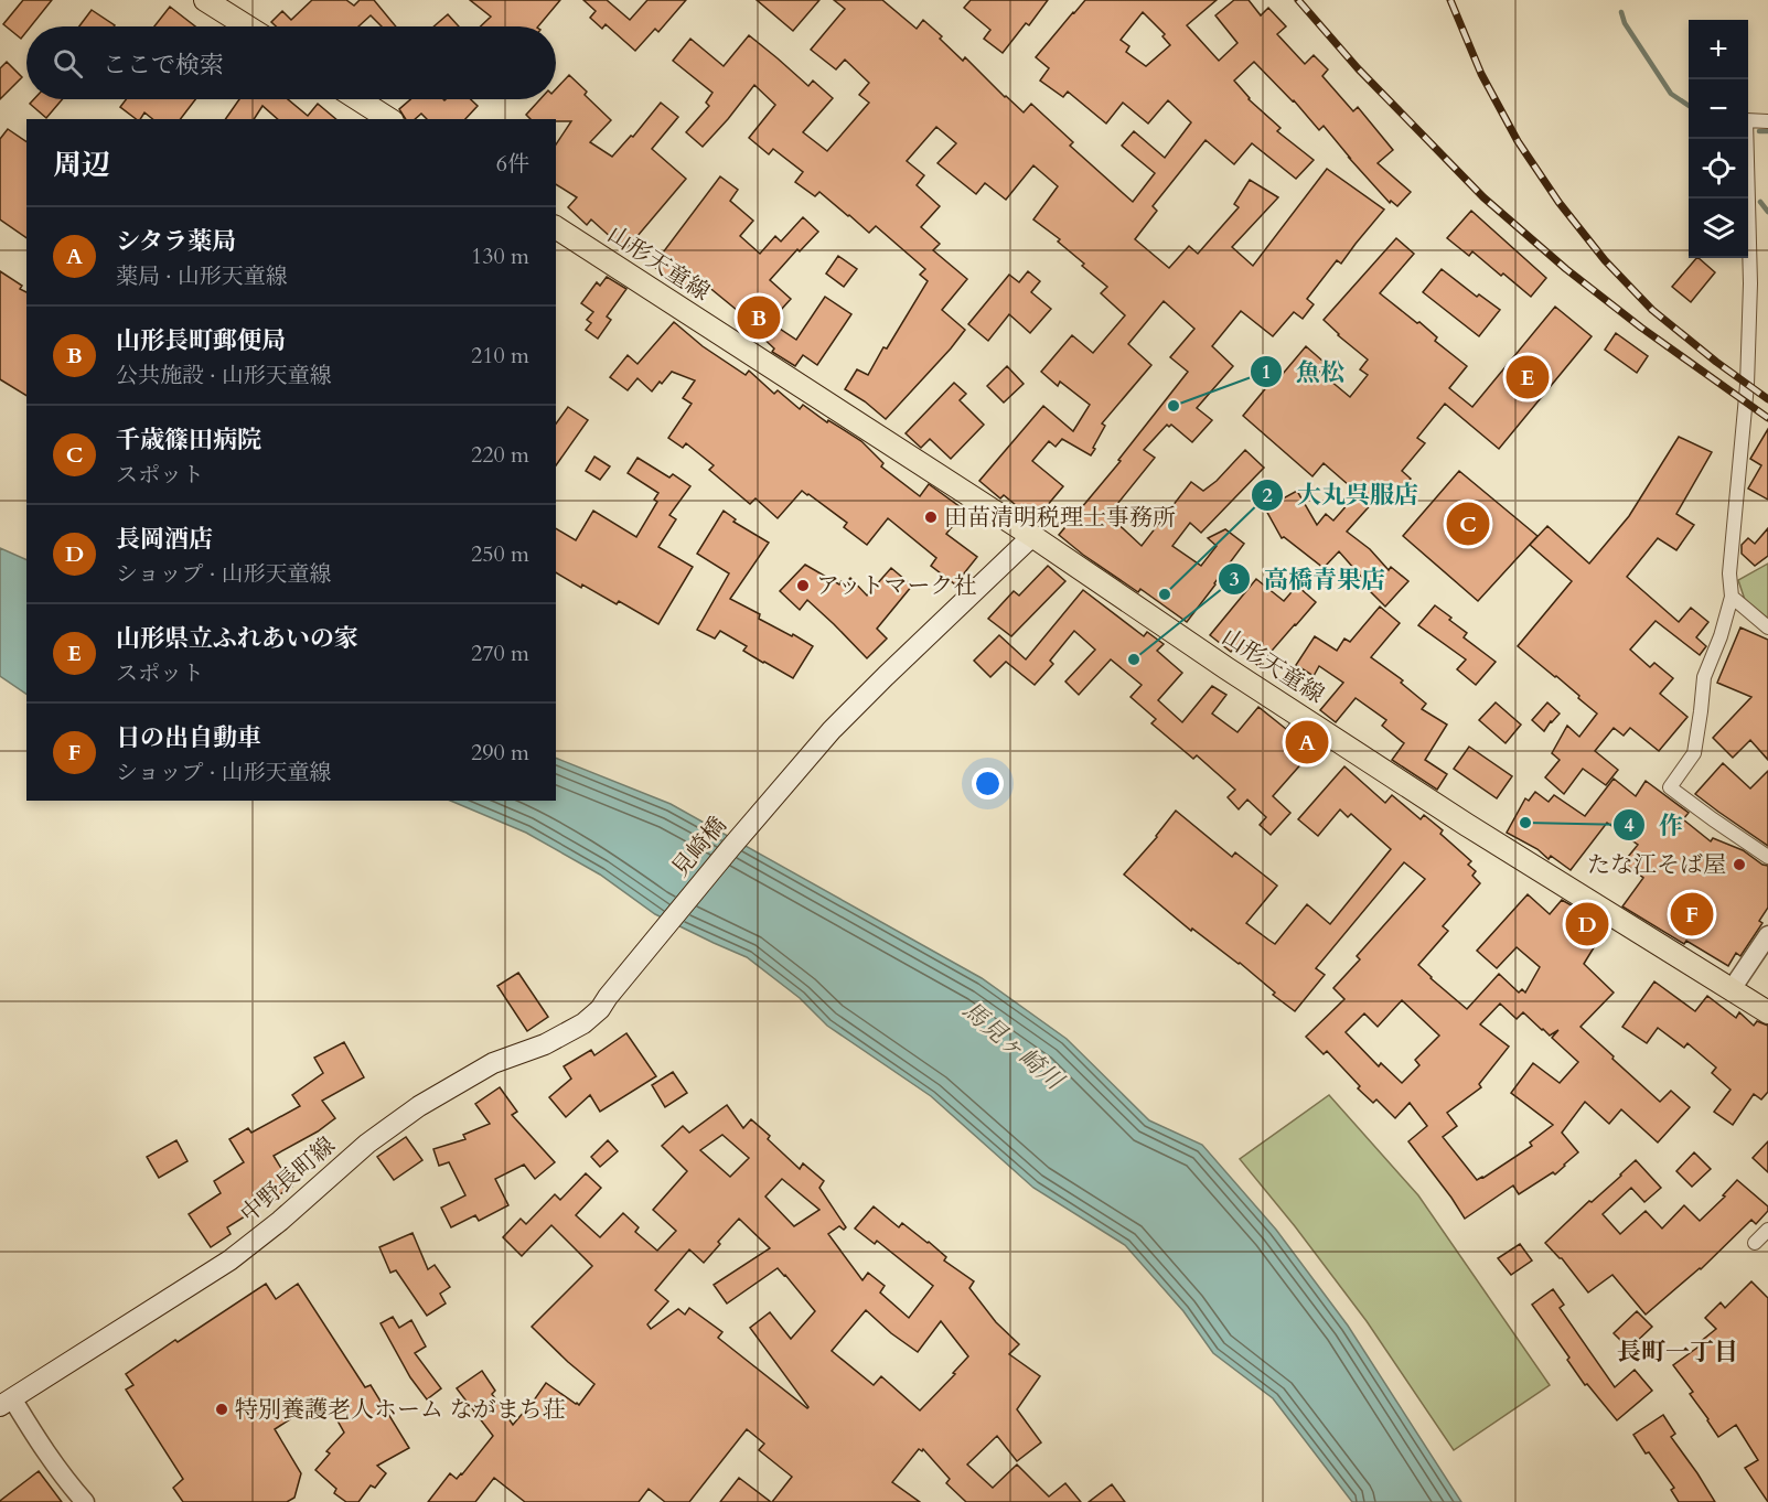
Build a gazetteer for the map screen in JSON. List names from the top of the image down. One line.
{"streets":{"main road":["山形天童線","見崎橋","中野長町線"]},"crossings":[["山形天童線","見崎橋"],["見崎橋","中野長町線"]],"districts":["長町一丁目"],"water":["馬見ヶ崎川"],"places":["魚松","田苗清明税理士事務所","アットマーク社","大丸呉服店","高橋青果店","作","たな江そば屋","特別養護老人ホーム ながまち荘"],"page":{"map_buttons":["+","−"],"search":"ここで検索","heading":["周辺","6件"],"list":[{"mark":"A","name":"シタラ薬局","note":"薬局 · 山形天童線","value":"130 m"},{"mark":"B","name":"山形長町郵便局","note":"公共施設 · 山形天童線","value":"210 m"},{"mark":"C","name":"千歳篠田病院","note":"スポット","value":"220 m"},{"mark":"D","name":"長岡酒店","note":"ショップ · 山形天童線","value":"250 m"},{"mark":"E","name":"山形県立ふれあいの家","note":"スポット","value":"270 m"},{"mark":"F","name":"日の出自動車","note":"ショップ · 山形天童線","value":"290 m"}],"pins":["B","E","C","A","F","D"]}}
